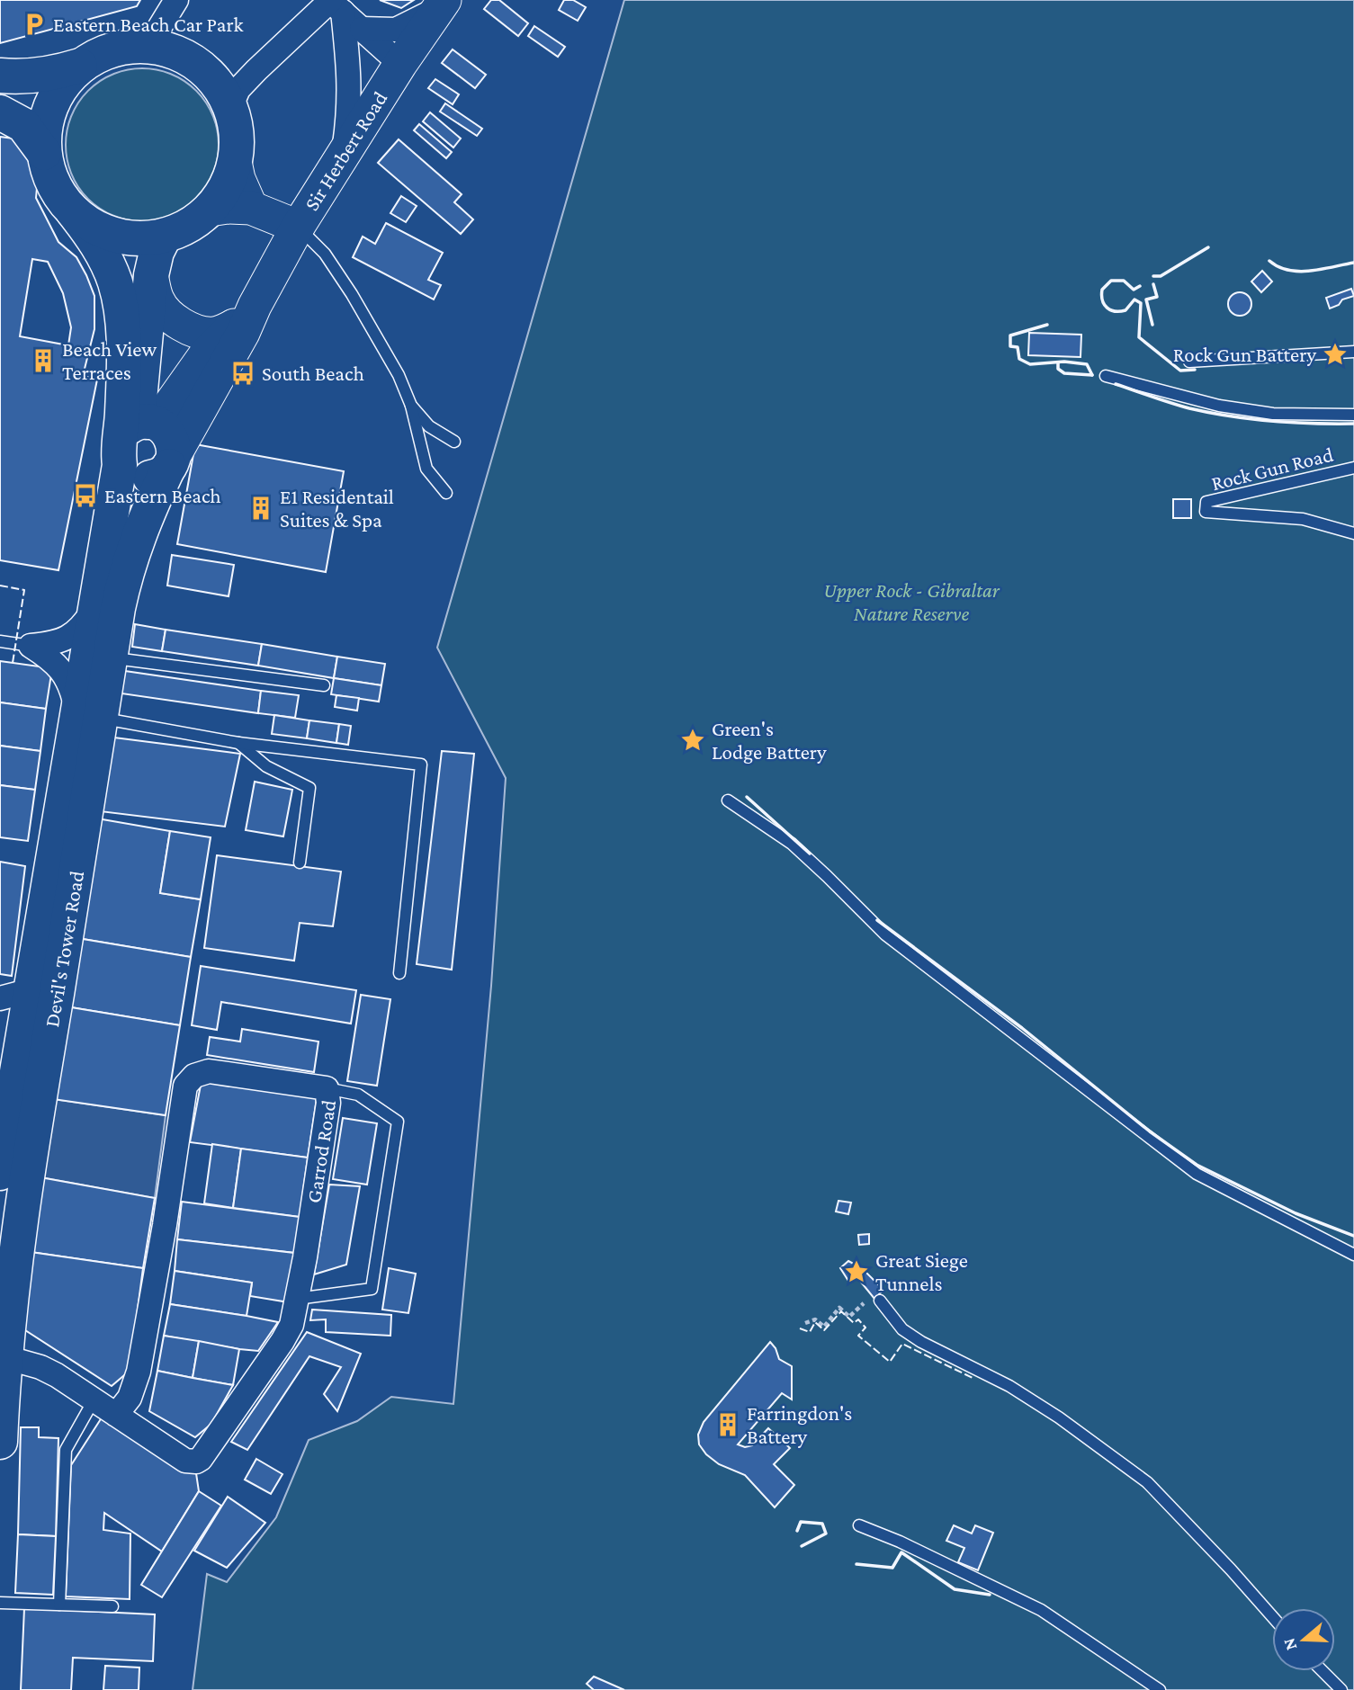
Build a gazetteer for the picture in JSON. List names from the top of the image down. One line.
{"streets":{"main road":["Sir Herbert Road","Devil's Tower Road"],"street":["Garrod Road"],"lane":["Rock Gun Road"]},"crossings":[["Devil's Tower Road","Garrod Road"]],"parks":["Upper Rock - Gibraltar Nature Reserve"],"places":{"parking":["Eastern Beach Car Park"],"place":["Rock Gun Battery","Green's Lodge Battery","Great Siege Tunnels"],"building":["Beach View Terraces","E1 Residentail Suites & Spa","Farringdon's Battery"],"bus stop":["South Beach","Eastern Beach"]},"north":"left"}
